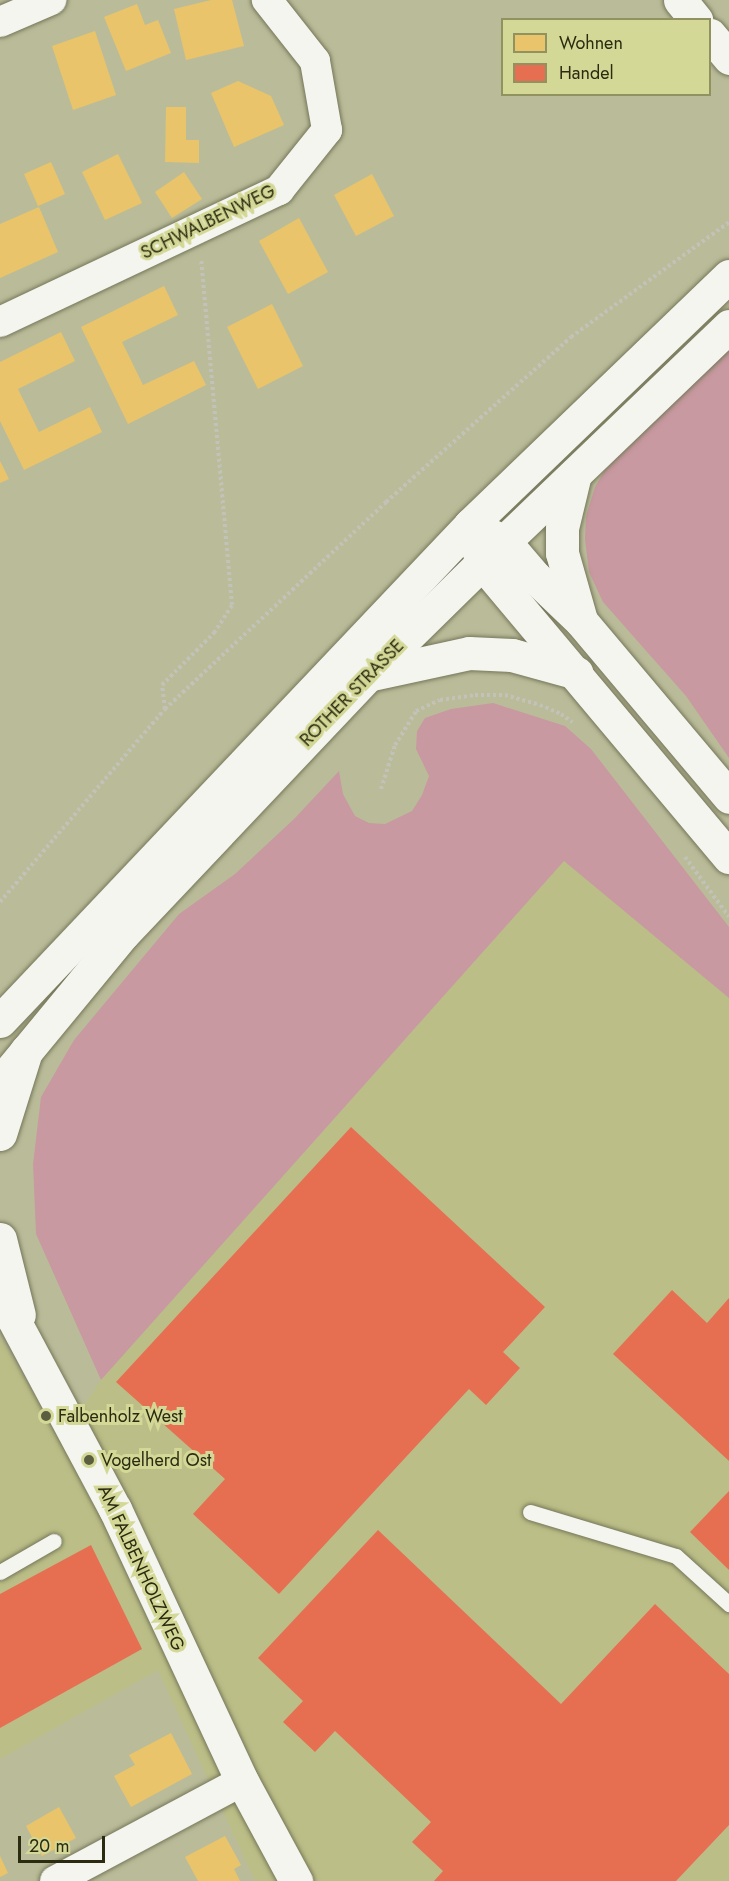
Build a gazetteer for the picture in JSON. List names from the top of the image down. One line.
{"streets":{"main road":["ROTHER STRASSE","AM FALBENHOLZWEG"],"street":["SCHWALBENWEG"]},"places":["Falbenholz West","Vogelherd Ost"],"legend":["Wohnen","Handel"],"scale_bar":"20 m"}
